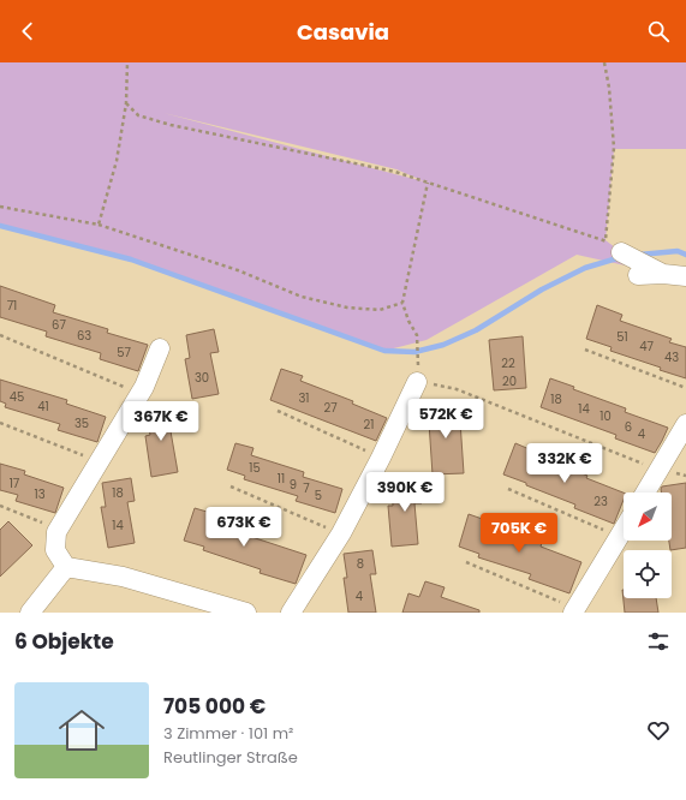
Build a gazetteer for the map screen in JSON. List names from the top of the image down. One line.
{"house_numbers":["71","67","63","51","47","57","43","22","30","20","45","31","18","41","27","14","10","35","21","6","4","15","11","17","9","7","18","13","5","23","14","8","4"],"north":"bottom left","page":{"header":"Casavia","price":["572K €","367K €","332K €","390K €","673K €","705K €"],"heading":"6 Objekte","list":[{"name":"705 000 €","note":"3 Zimmer · 101 m² · Reutlinger Straße"}]}}
